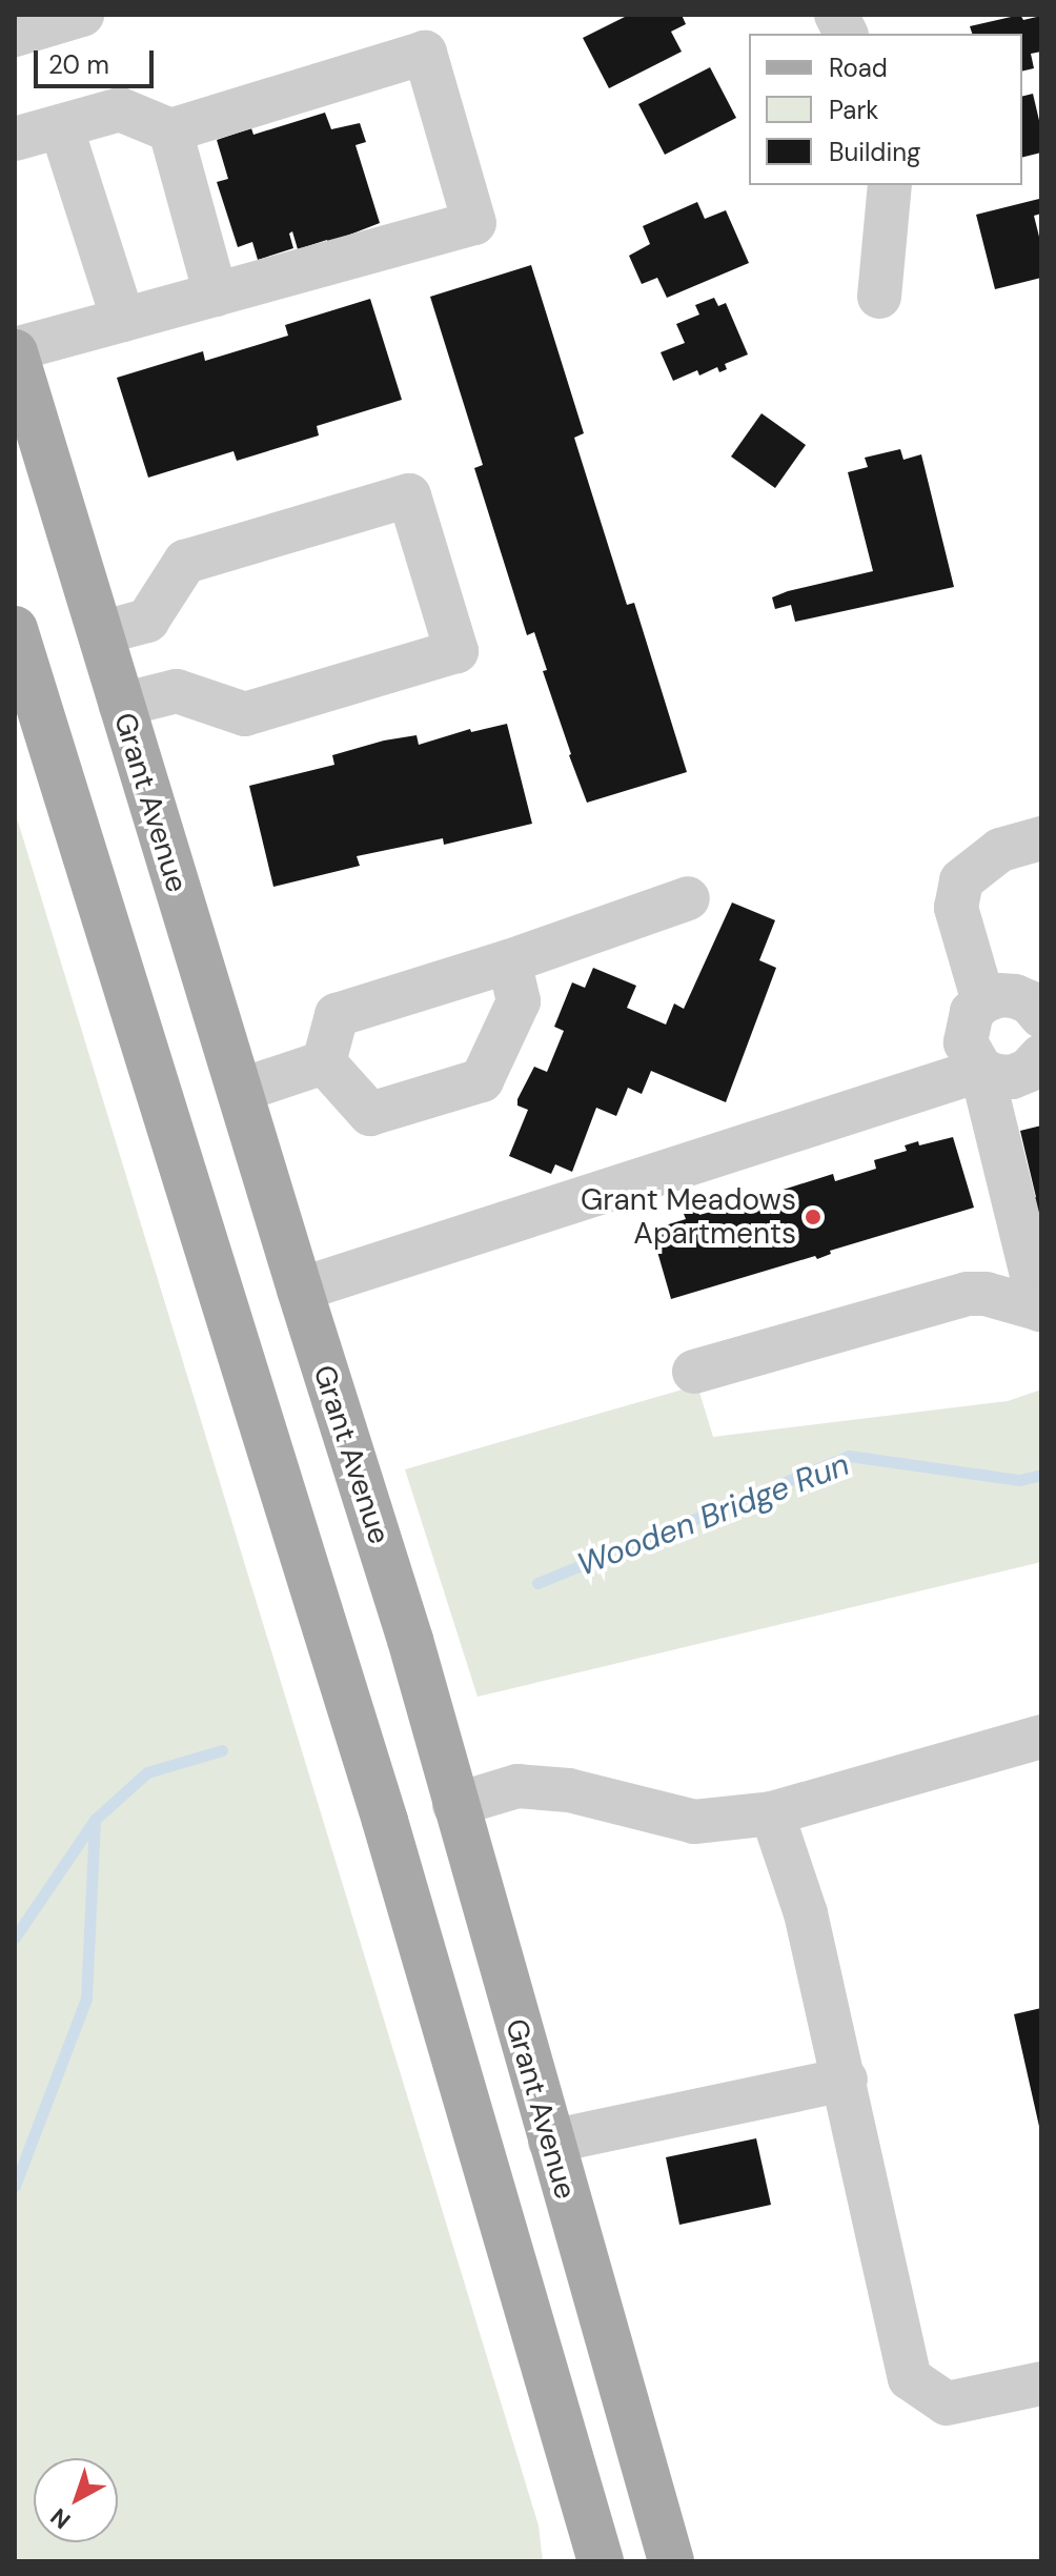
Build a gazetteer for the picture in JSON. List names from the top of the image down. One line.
{"streets":{"main road":["Grant Avenue"]},"water":["Wooden Bridge Run"],"places":["Grant Meadows Apartments"],"legend":["Road","Park","Building"],"scale_bar":"20 m","north":"bottom left"}
